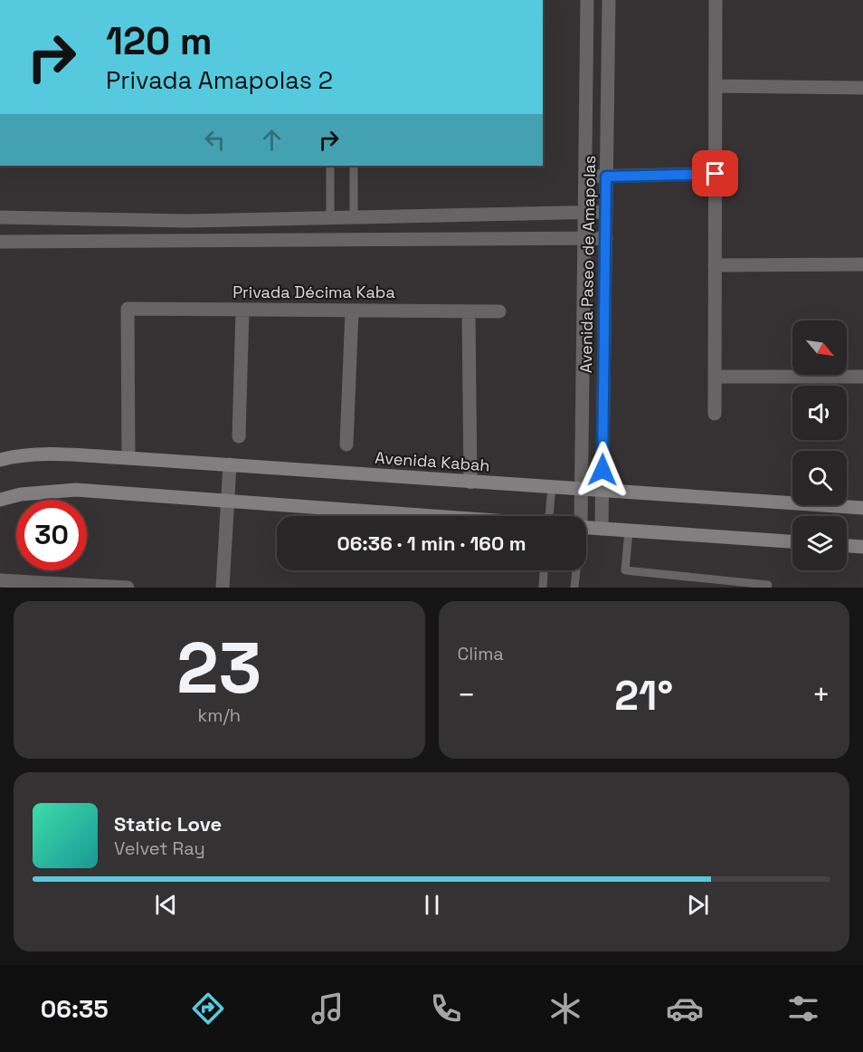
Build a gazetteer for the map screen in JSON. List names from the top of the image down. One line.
{"streets":{"main road":["Avenida Kabah"],"street":["Avenida Paseo de Amapolas","Privada Décima Kaba"]},"crossings":[["Avenida Paseo de Amapolas","Avenida Kabah"],["Privada Décima Kaba","Avenida Kabah"]],"north":"bottom right","page":{"turn":["120 m","Privada Amapolas 2"],"limit":"30","trip":"06:36 · 1 min · 160 m","tile":[["23","km/h"],"Clima"],"heat":["−","21°","+"],"song":["Static Love","Velvet Ray"],"tabs":"06:35"}}
